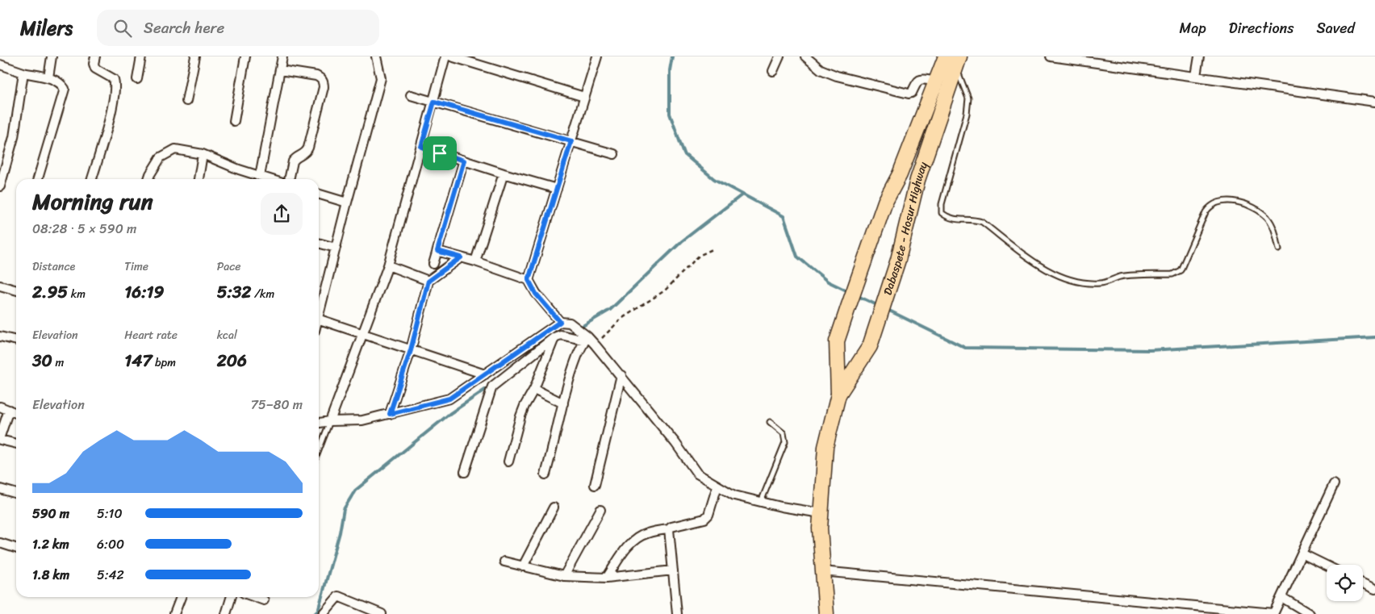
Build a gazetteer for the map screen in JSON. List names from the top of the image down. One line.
{"streets":{"highway":["Dabaspete - Hosur Highway"]},"page":{"header":"Milers","search":"Search here","nav":["Map","Directions","Saved"],"heading":["Morning run","08:28 · 5 × 590 m"],"stats":[["Distance","2.95 km"],["Time","16:19"],["Pace","5:32 /km"],["Elevation","30 m"],["Heart rate","147 bpm"],["kcal","206"]],"chart":["Elevation","75–80 m"],"list":[{"name":"590 m","note":"5:10"},{"name":"1.2 km","note":"6:00"},{"name":"1.8 km","note":"5:42"}]}}
